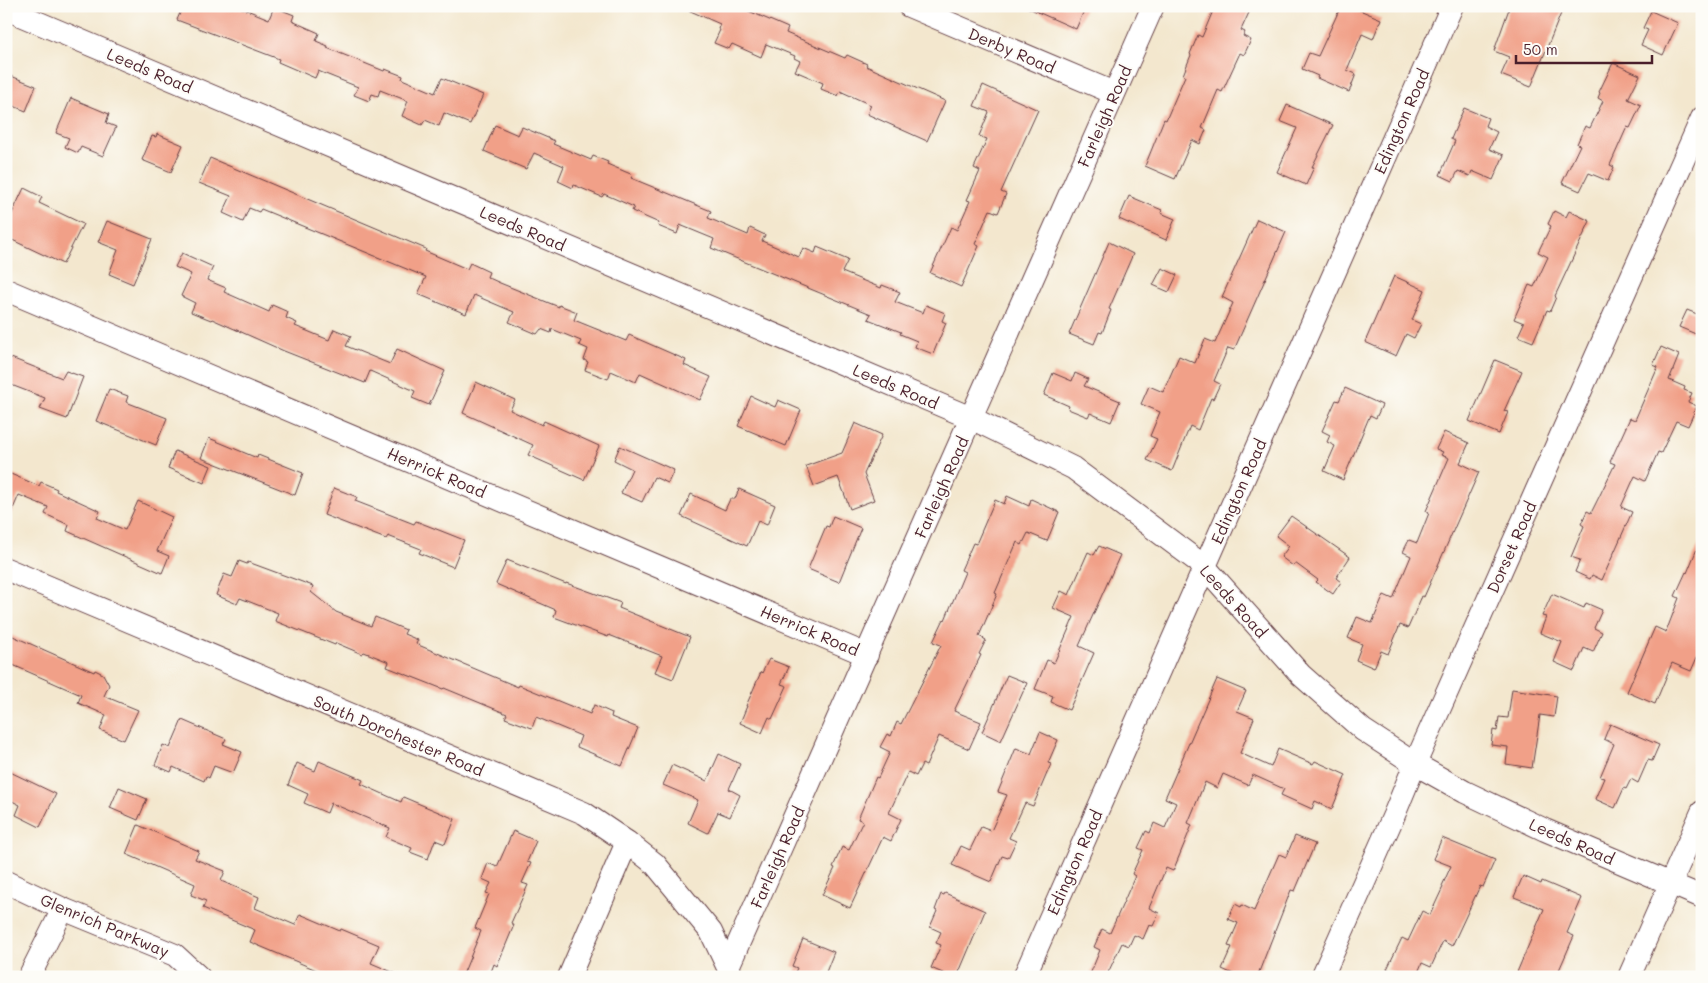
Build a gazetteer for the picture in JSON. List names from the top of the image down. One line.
{"streets":{"street":["Derby Road","Leeds Road","Farleigh Road","Edington Road","Herrick Road","Dorset Road","South Dorchester Road","Glenrich Parkway"]},"crossings":[["Derby Road","Farleigh Road"],["Leeds Road","Farleigh Road"],["Leeds Road","Edington Road"],["Leeds Road","Dorset Road"],["Farleigh Road","Herrick Road"],["Farleigh Road","South Dorchester Road"]],"scale_bar":"50 m"}
